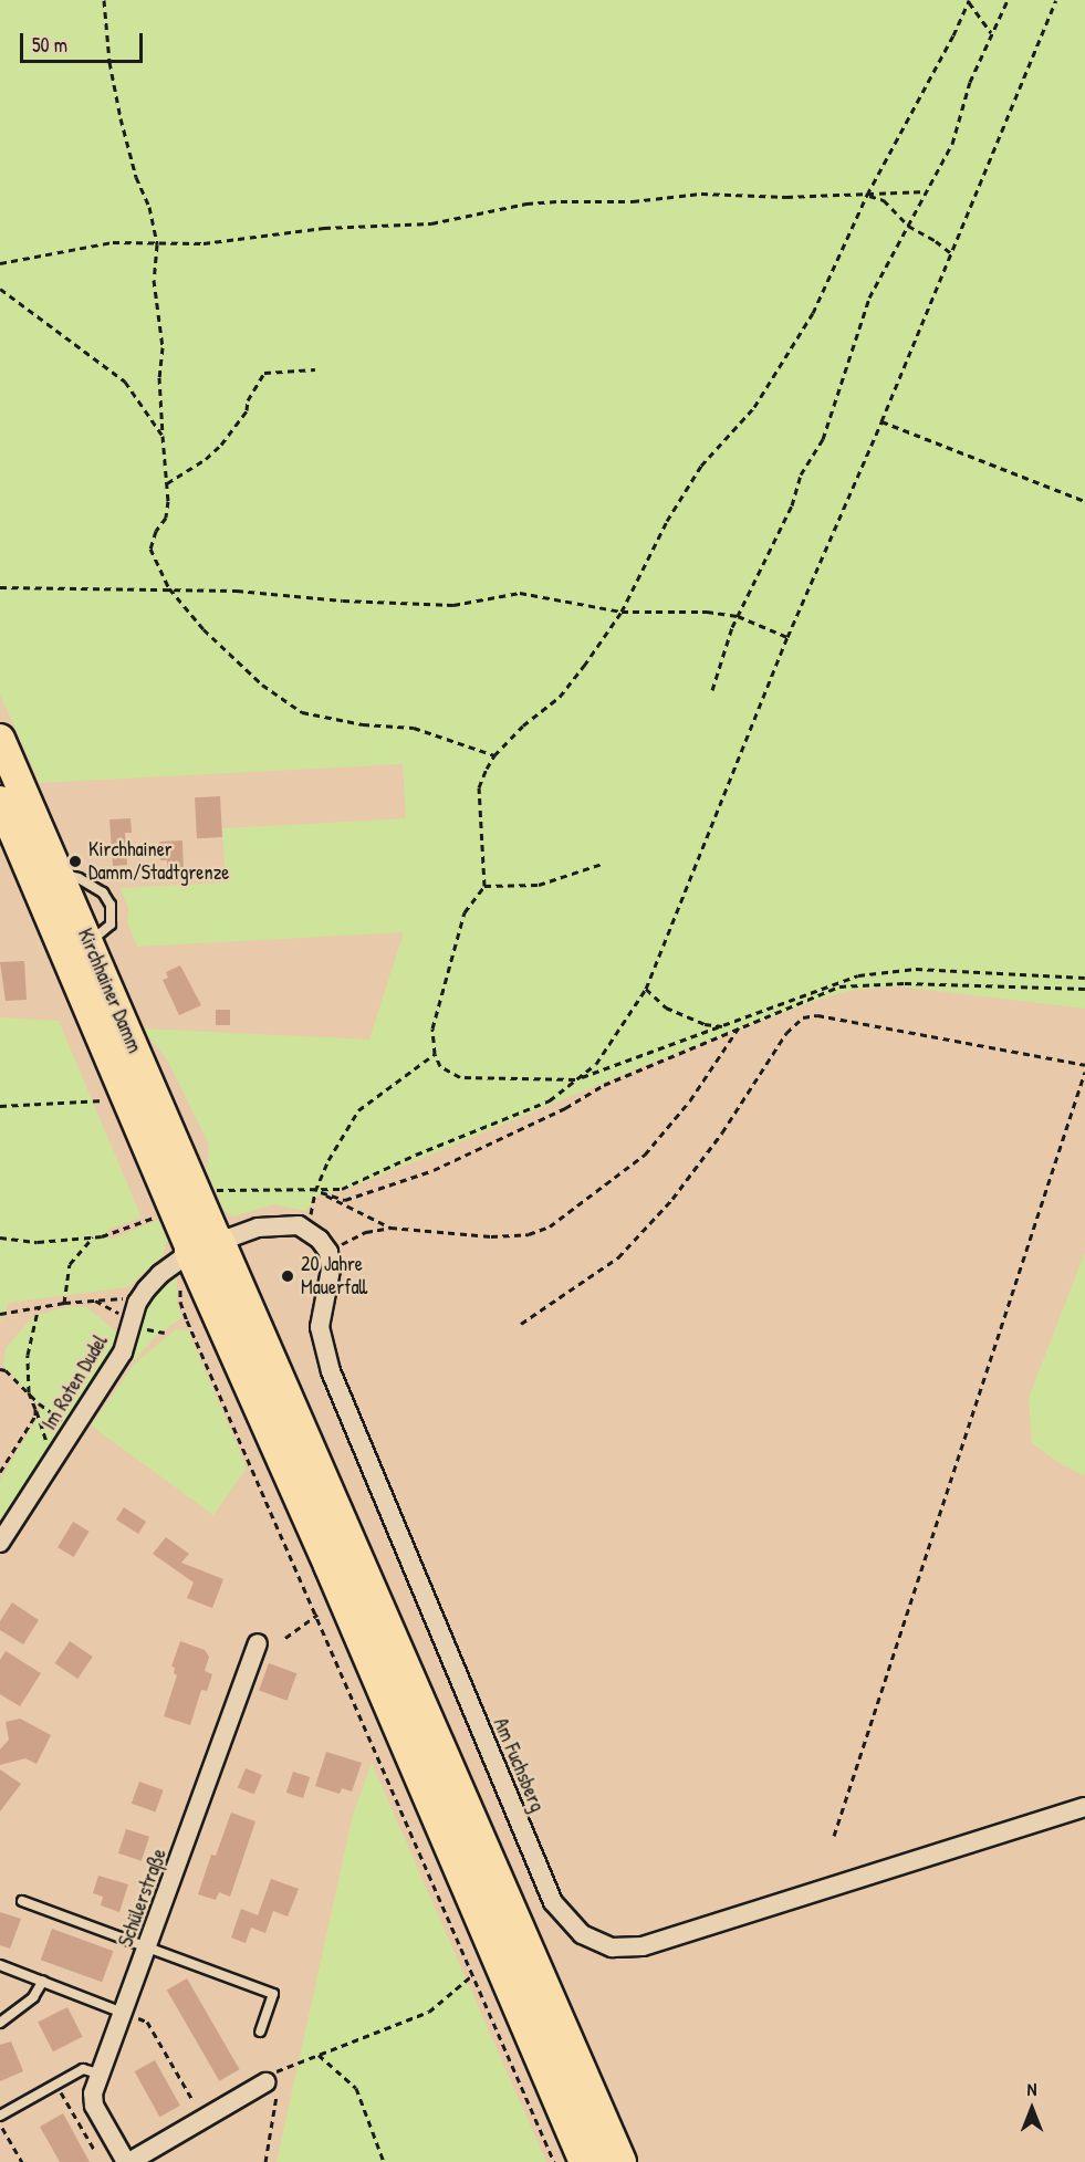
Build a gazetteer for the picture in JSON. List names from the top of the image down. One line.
{"streets":{"main road":["Kirchhainer Damm"],"street":["Im Roten Dudel","Am Fuchsberg","Schülerstraße"]},"crossings":[["Kirchhainer Damm","Im Roten Dudel"]],"places":["Kirchhainer Damm/Stadtgrenze","20 Jahre Mauerfall"],"scale_bar":"50 m","north":"top"}
